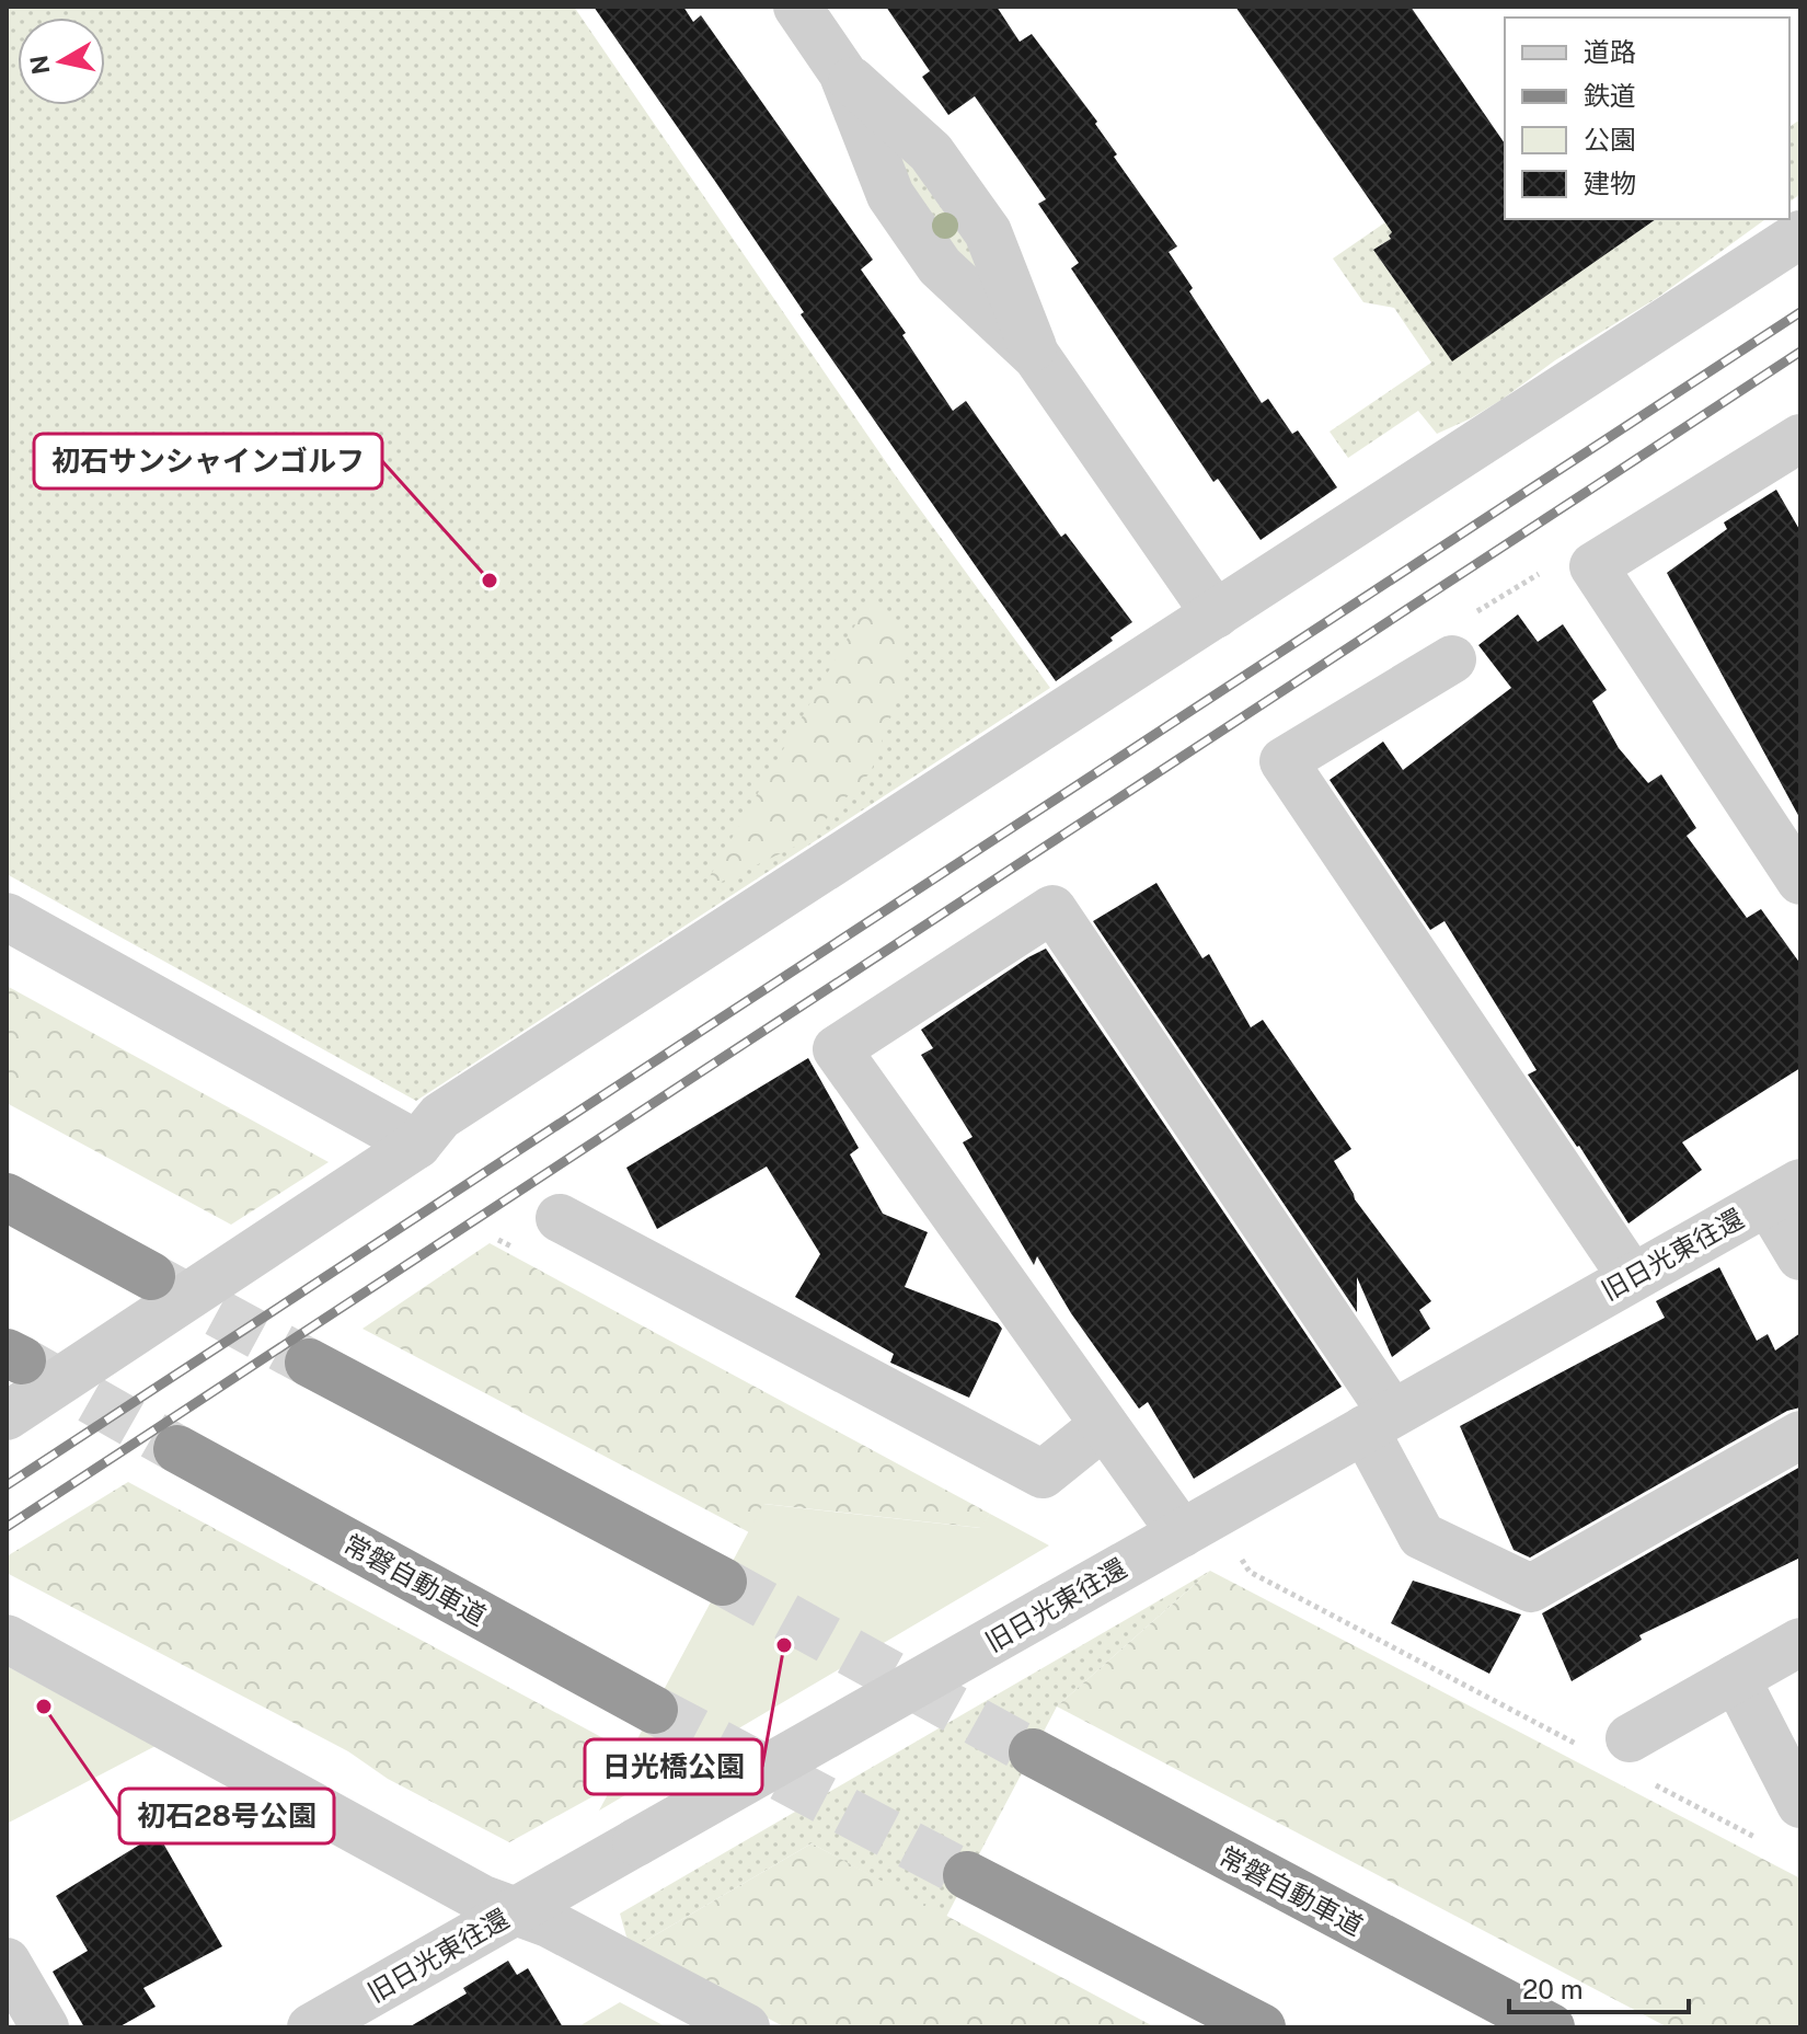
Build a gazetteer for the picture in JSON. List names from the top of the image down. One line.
{"streets":{"highway":["常磐自動車道"],"street":["旧日光東往還"]},"places":["初石サンシャインゴルフ","日光橋公園","初石28号公園"],"legend":["道路","鉄道","公園","建物"],"scale_bar":"20 m","north":"left"}
